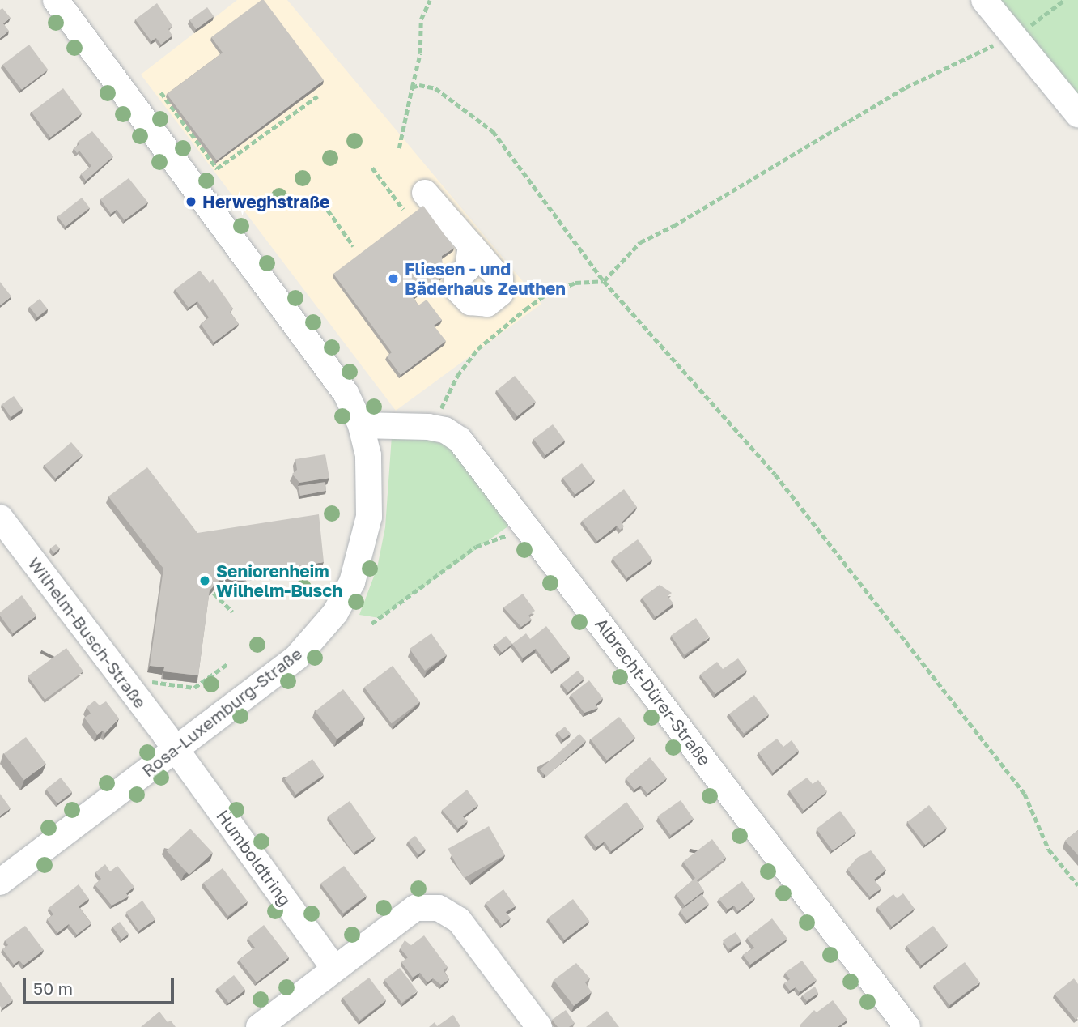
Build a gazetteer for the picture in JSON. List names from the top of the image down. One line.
{"streets":{"street":["Wilhelm-Busch-Straße","Albrecht-Dürer-Straße","Rosa-Luxemburg-Straße","Humboldtring"]},"crossings":[["Wilhelm-Busch-Straße","Rosa-Luxemburg-Straße"],["Wilhelm-Busch-Straße","Humboldtring"],["Albrecht-Dürer-Straße","Rosa-Luxemburg-Straße"],["Rosa-Luxemburg-Straße","Humboldtring"]],"places":["Herweghstraße","Fliesen - und Bäderhaus Zeuthen","Seniorenheim Wilhelm-Busch"],"scale_bar":"50 m"}
